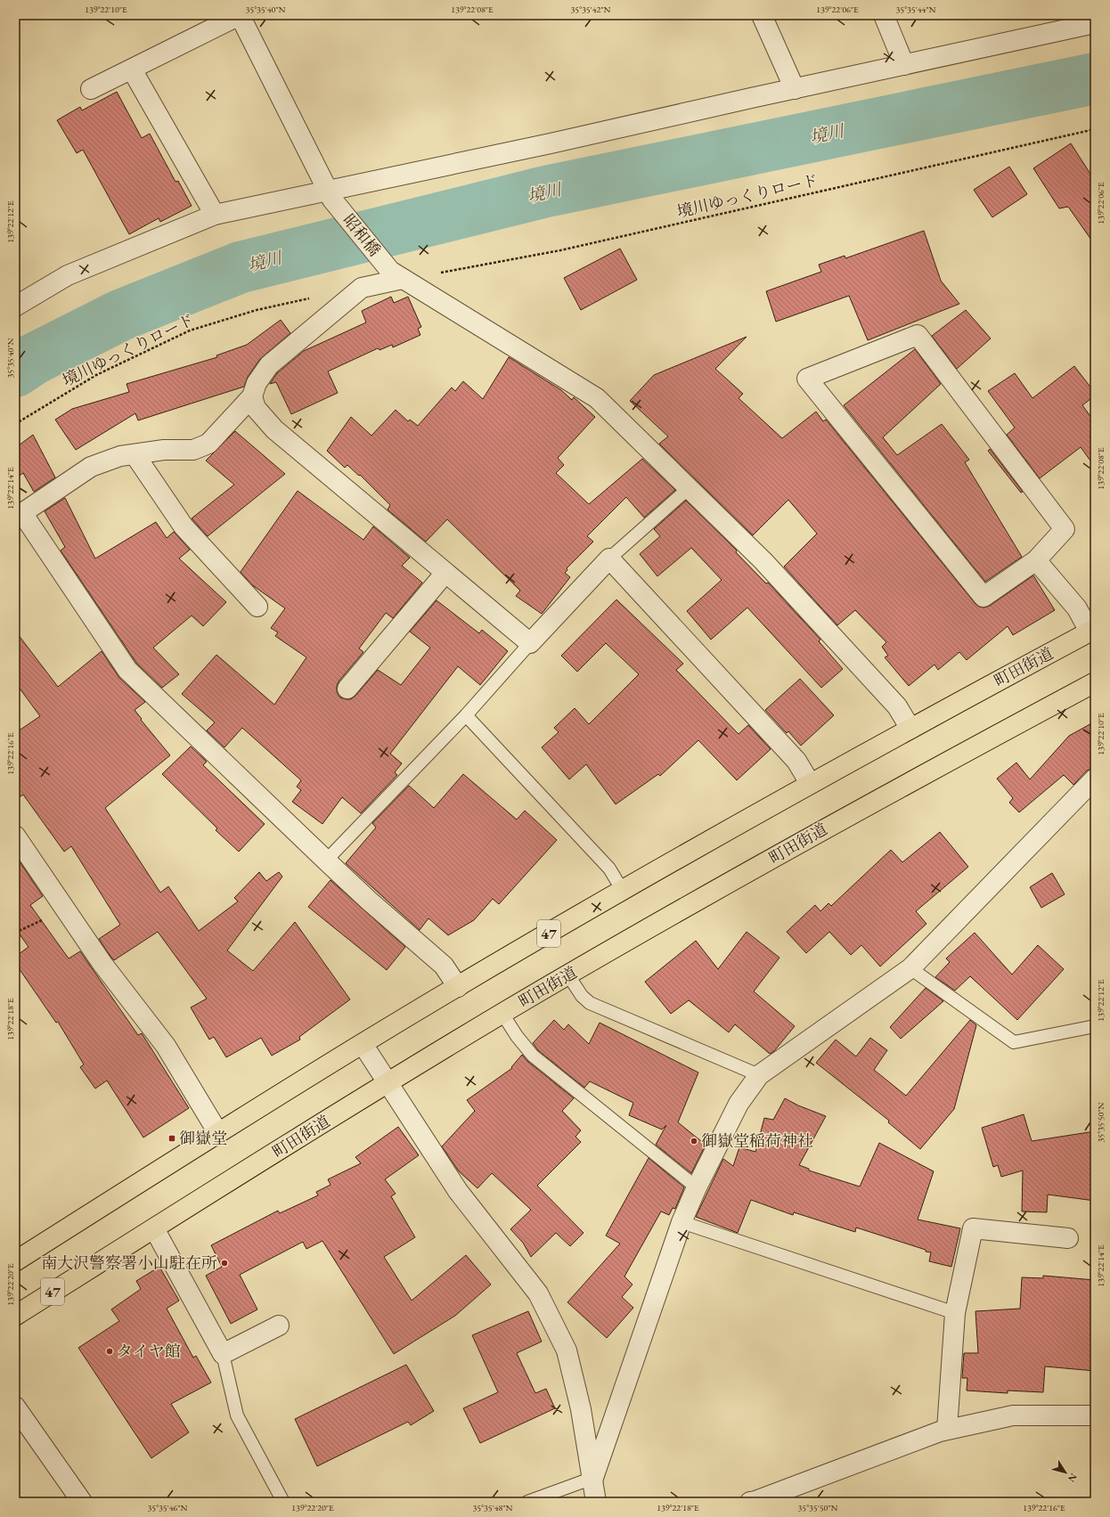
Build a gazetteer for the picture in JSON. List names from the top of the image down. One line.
{"streets":{"main road":["町田街道","47"],"street":["昭和橋"],"path":["境川ゆっくりロード"]},"crossings":[["境川ゆっくりロード","昭和橋"],["昭和橋","町田街道"]],"water":["境川"],"places":{"transit":["御嶽堂"],"other":["御嶽堂稲荷神社","南大沢警察署小山駐在所","タイヤ館"]},"north":"bottom right","coordinates":["139°22'10\"E","35°35'40\"N","139°22'08\"E","35°35'42\"N","139°22'06\"E","35°35'44\"N","139°22'12\"E","139°22'14\"E","139°22'16\"E","139°22'18\"E","35°35'50\"N","139°22'20\"E","35°35'46\"N","35°35'48\"N"]}
